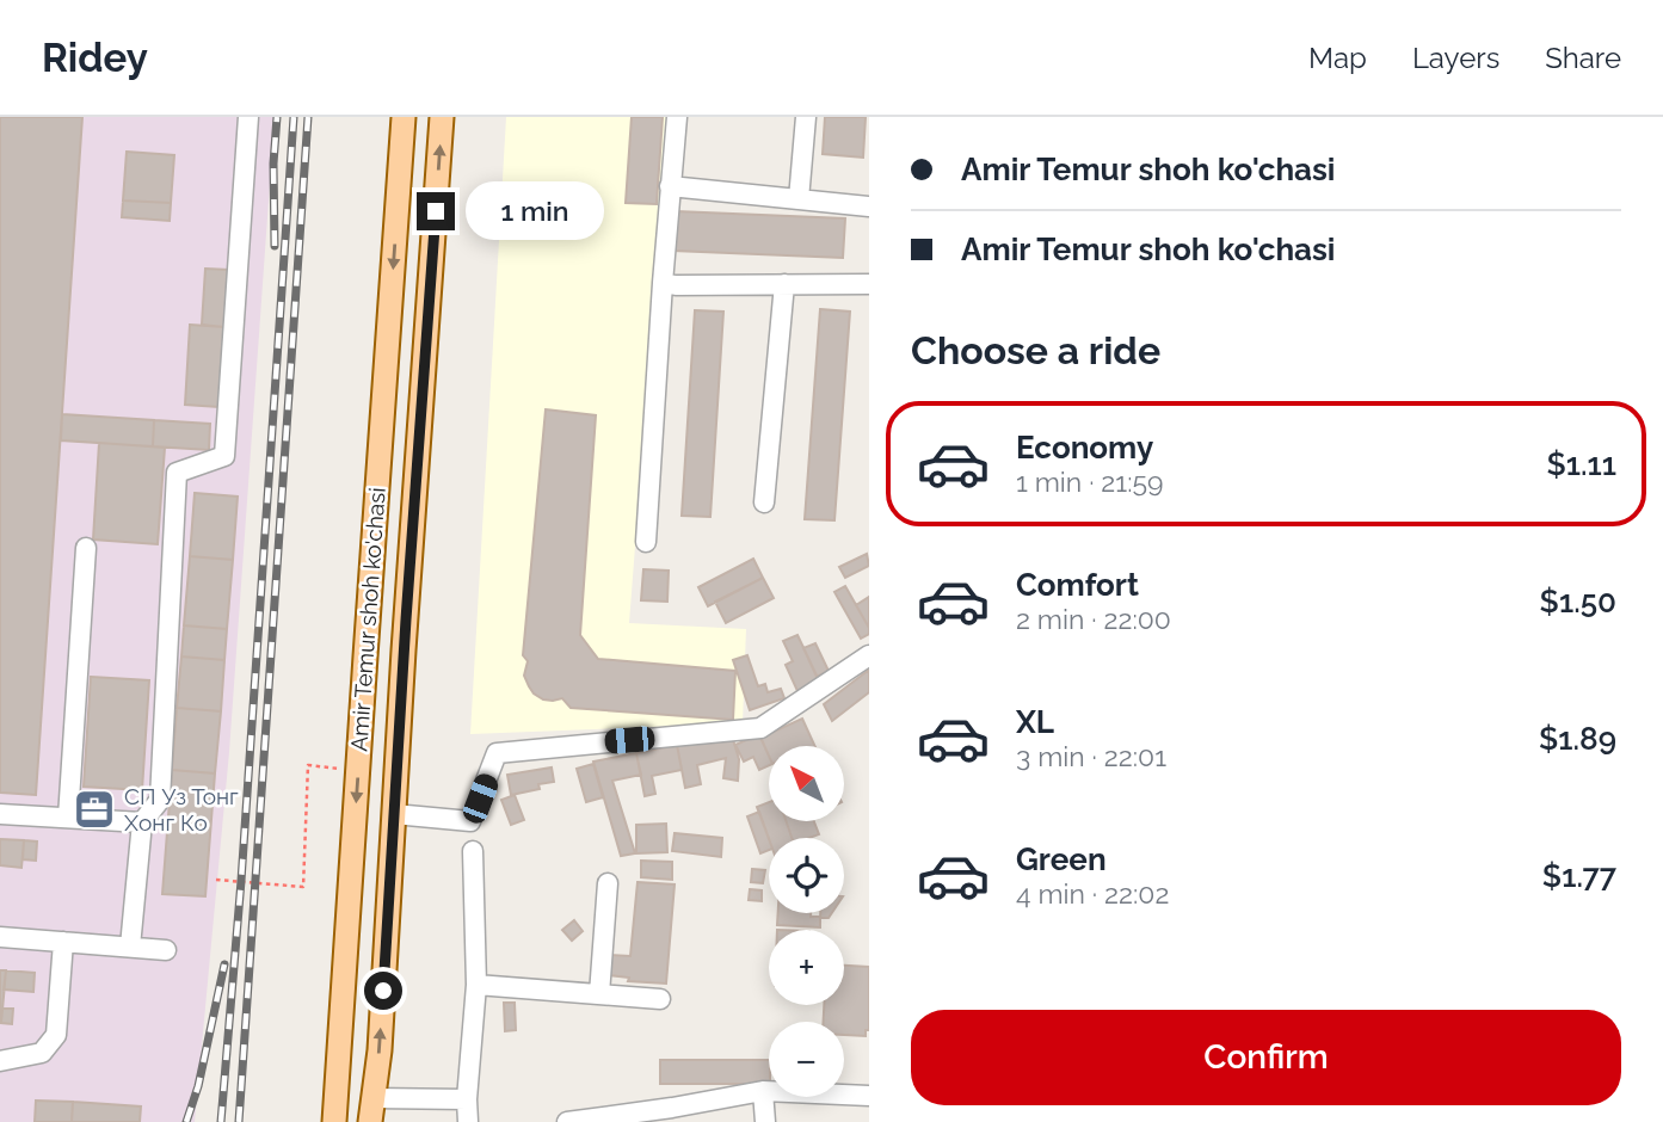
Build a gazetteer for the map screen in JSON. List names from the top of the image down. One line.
{"streets":{"main road":["Amir Temur shoh ko'chasi"]},"places":{"office":["СП Уз Тонг Хонг Ко"]},"north":"top left","page":{"header":"Ridey","nav":["Map","Layers","Share"],"banner":["Amir Temur shoh ko'chasi","Amir Temur shoh ko'chasi"],"bubble":"1 min","heading":"Choose a ride","list":[{"name":"Economy","note":"1 min · 21:59","value":"$1.11"},{"name":"Comfort","note":"2 min · 22:00","value":"$1.50"},{"name":"XL","note":"3 min · 22:01","value":"$1.89"},{"name":"Green","note":"4 min · 22:02","value":"$1.77"}],"map_buttons":["+","−"],"buttons":"Confirm"}}
